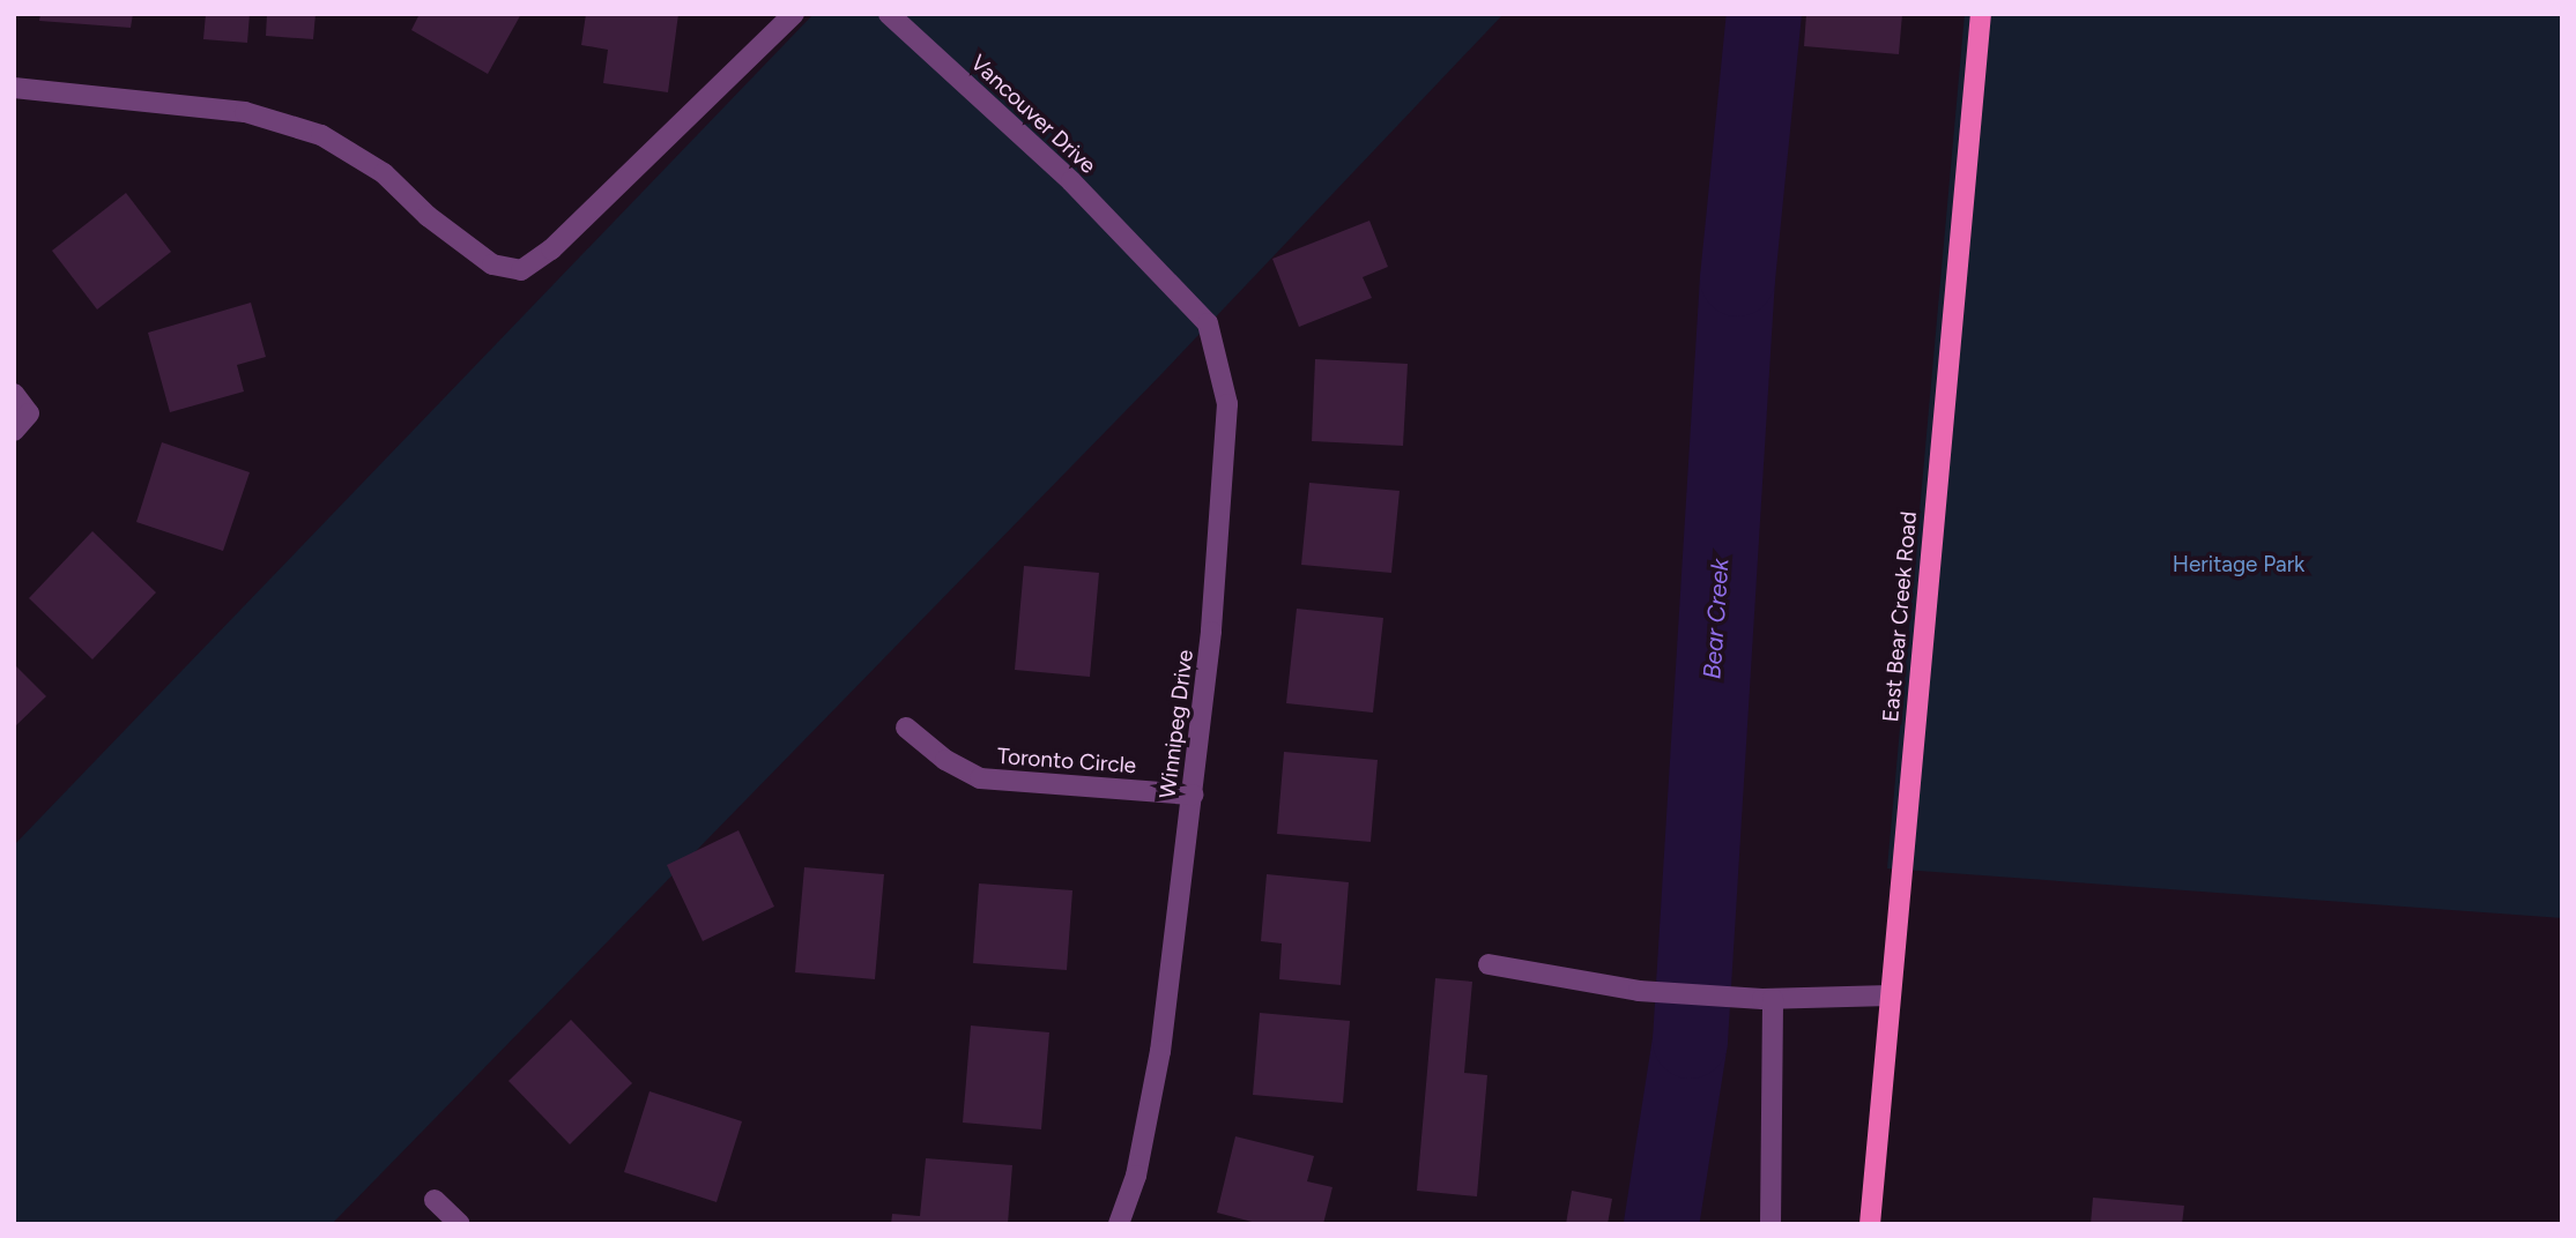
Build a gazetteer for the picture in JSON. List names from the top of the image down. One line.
{"streets":{"main road":["East Bear Creek Road"],"street":["Vancouver Drive","Winnipeg Drive","Toronto Circle"]},"crossings":[["Vancouver Drive","Winnipeg Drive"],["Winnipeg Drive","Toronto Circle"]],"water":["Bear Creek"],"parks":["Heritage Park"]}
